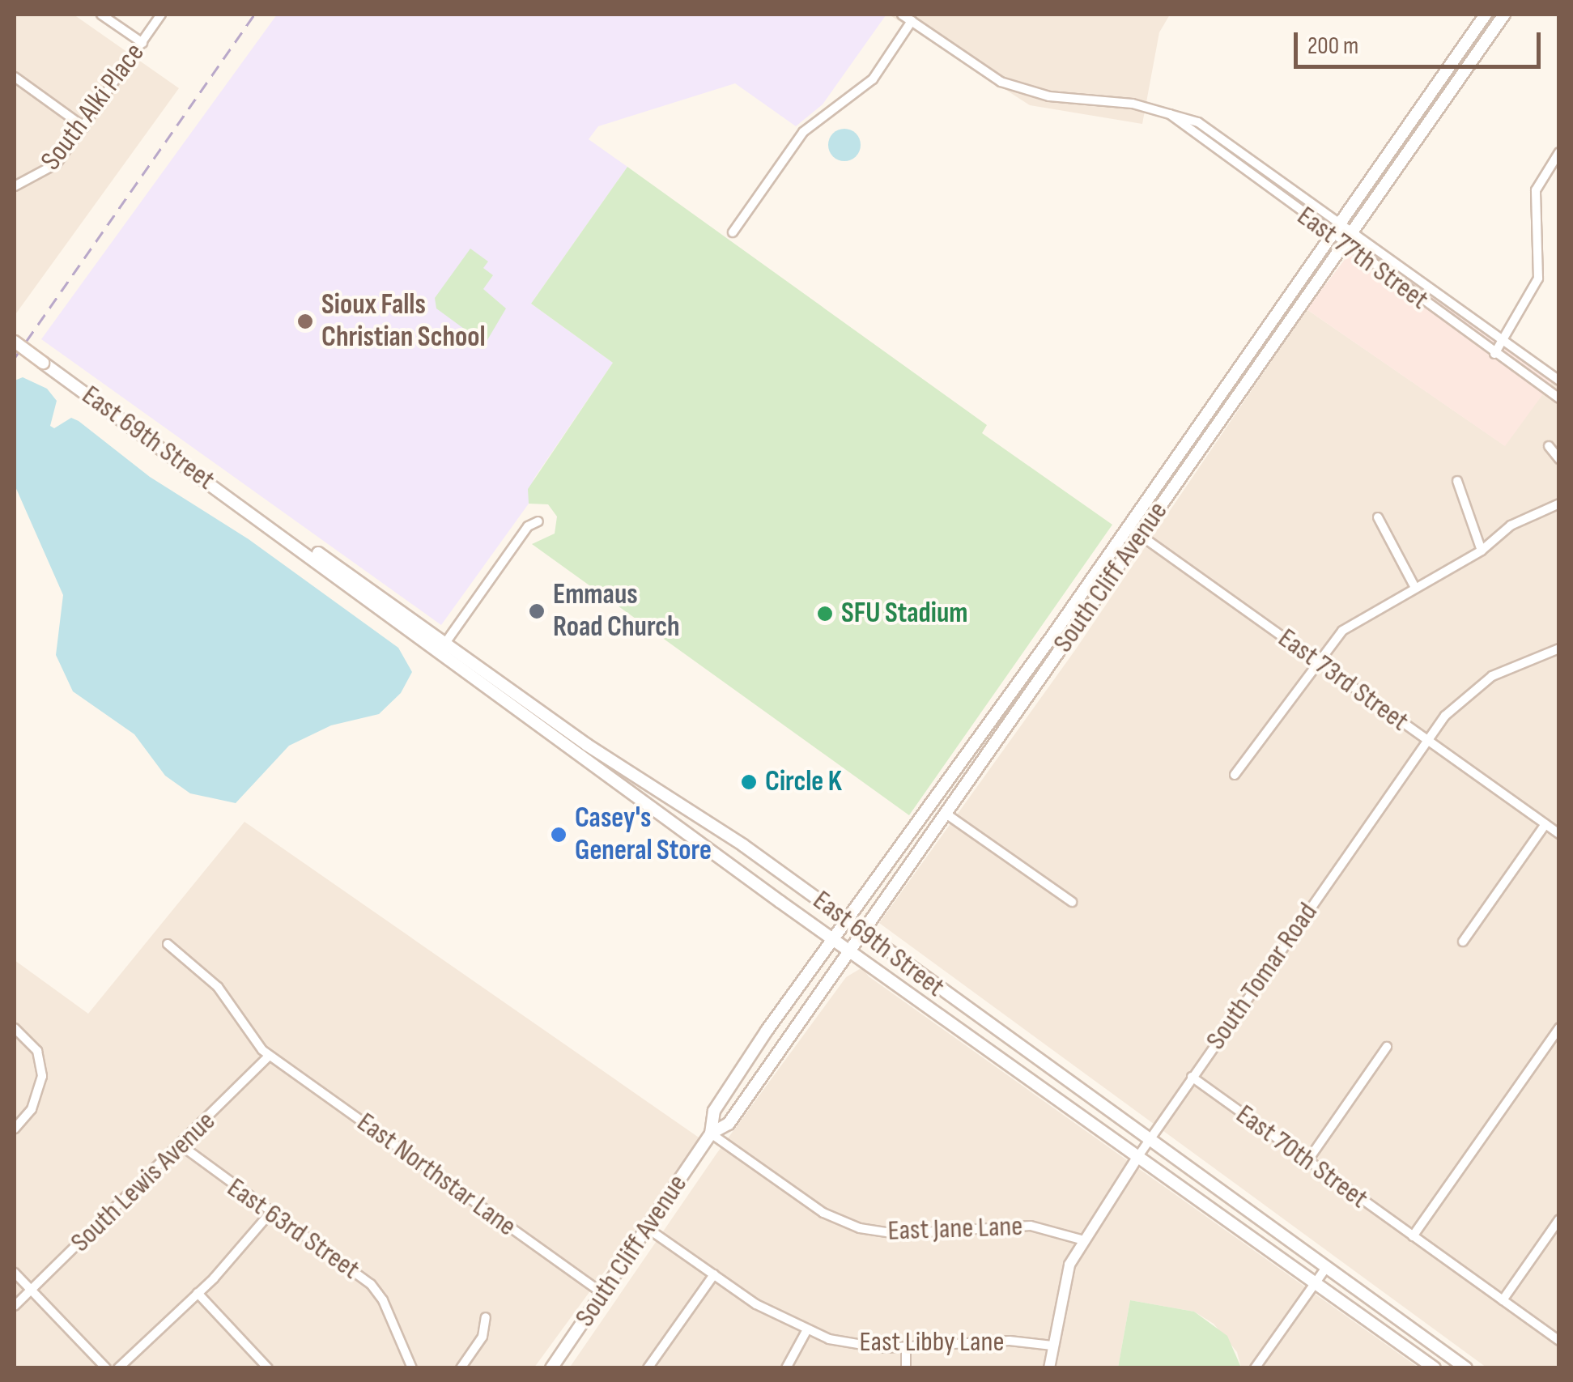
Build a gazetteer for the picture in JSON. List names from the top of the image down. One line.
{"streets":{"main road":["East 69th Street","South Cliff Avenue"],"street":["South Alki Place","East 77th Street","East 73rd Street","South Tomar Road","East 70th Street","East Northstar Lane","South Lewis Avenue","East 63rd Street","East Jane Lane","East Libby Lane"]},"crossings":[["East 77th Street","South Cliff Avenue"],["East 69th Street","South Cliff Avenue"],["East 69th Street","South Tomar Road"],["South Cliff Avenue","East 73rd Street"],["South Cliff Avenue","East Northstar Lane"],["South Cliff Avenue","East Jane Lane"],["South Cliff Avenue","East Libby Lane"],["East 73rd Street","South Tomar Road"],["South Tomar Road","East 70th Street"],["South Tomar Road","East Jane Lane"],["South Tomar Road","East Libby Lane"],["East Northstar Lane","South Lewis Avenue"],["South Lewis Avenue","East 63rd Street"]],"places":["Sioux Falls Christian School","Emmaus Road Church","SFU Stadium","Circle K","Casey's General Store"],"scale_bar":"200 m"}
